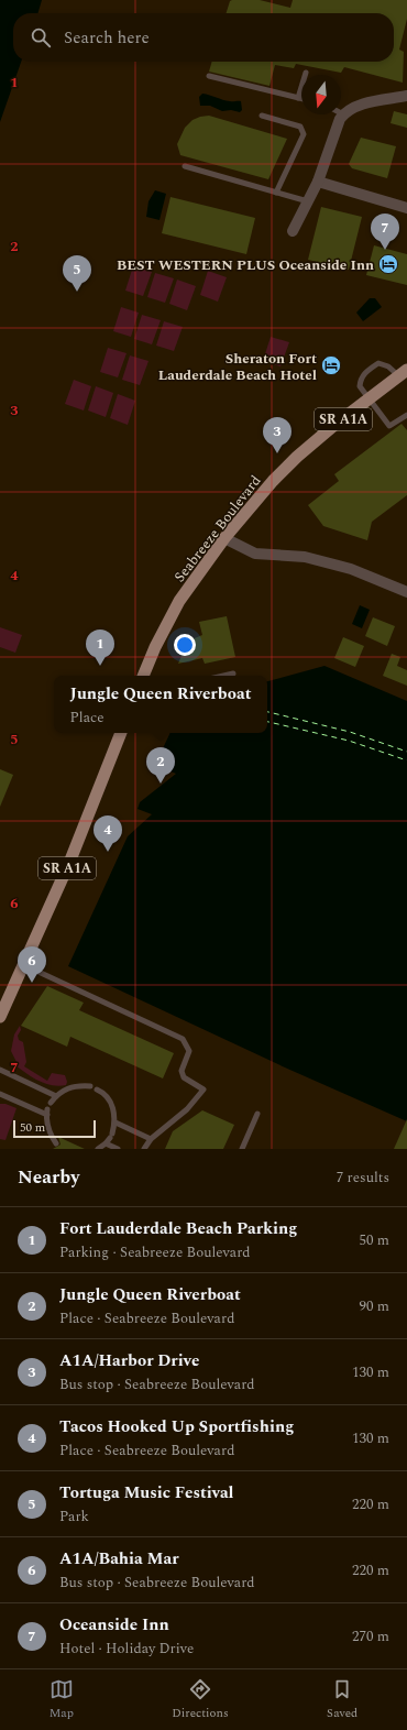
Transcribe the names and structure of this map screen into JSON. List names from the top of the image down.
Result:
{
  "streets": {
    "main road": ["SR A1A", "Seabreeze Boulevard"]
  },
  "places": {
    "hotel": ["BEST WESTERN PLUS Oceanside Inn", "Sheraton Fort Lauderdale Beach Hotel"]
  },
  "scale_bar": "50 m",
  "north": "bottom",
  "page": {
    "search": "Search here",
    "pins": [
      "7",
      "5",
      "3",
      "1",
      "2",
      "4",
      "6"
    ],
    "popup": ["Jungle Queen Riverboat", "Place"],
    "scale": "50 m",
    "heading": ["Nearby", "7 results"],
    "list": [
      {
        "mark": "1",
        "name": "Fort Lauderdale Beach Parking",
        "note": "Parking · Seabreeze Boulevard",
        "value": "50 m"
      },
      {
        "mark": "2",
        "name": "Jungle Queen Riverboat",
        "note": "Place · Seabreeze Boulevard",
        "value": "90 m"
      },
      {
        "mark": "3",
        "name": "A1A/Harbor Drive",
        "note": "Bus stop · Seabreeze Boulevard",
        "value": "130 m"
      },
      {
        "mark": "4",
        "name": "Tacos Hooked Up Sportfishing",
        "note": "Place · Seabreeze Boulevard",
        "value": "130 m"
      },
      {
        "mark": "5",
        "name": "Tortuga Music Festival",
        "note": "Park",
        "value": "220 m"
      },
      {
        "mark": "6",
        "name": "A1A/Bahia Mar",
        "note": "Bus stop · Seabreeze Boulevard",
        "value": "220 m"
      },
      {
        "mark": "7",
        "name": "Oceanside Inn",
        "note": "Hotel · Holiday Drive",
        "value": "270 m"
      }
    ],
    "nav": ["Map", "Directions", "Saved"]
  },
  "grid": {
    "rows": [
      "1",
      "2",
      "3",
      "4",
      "5",
      "6",
      "7"
    ]
  }
}
